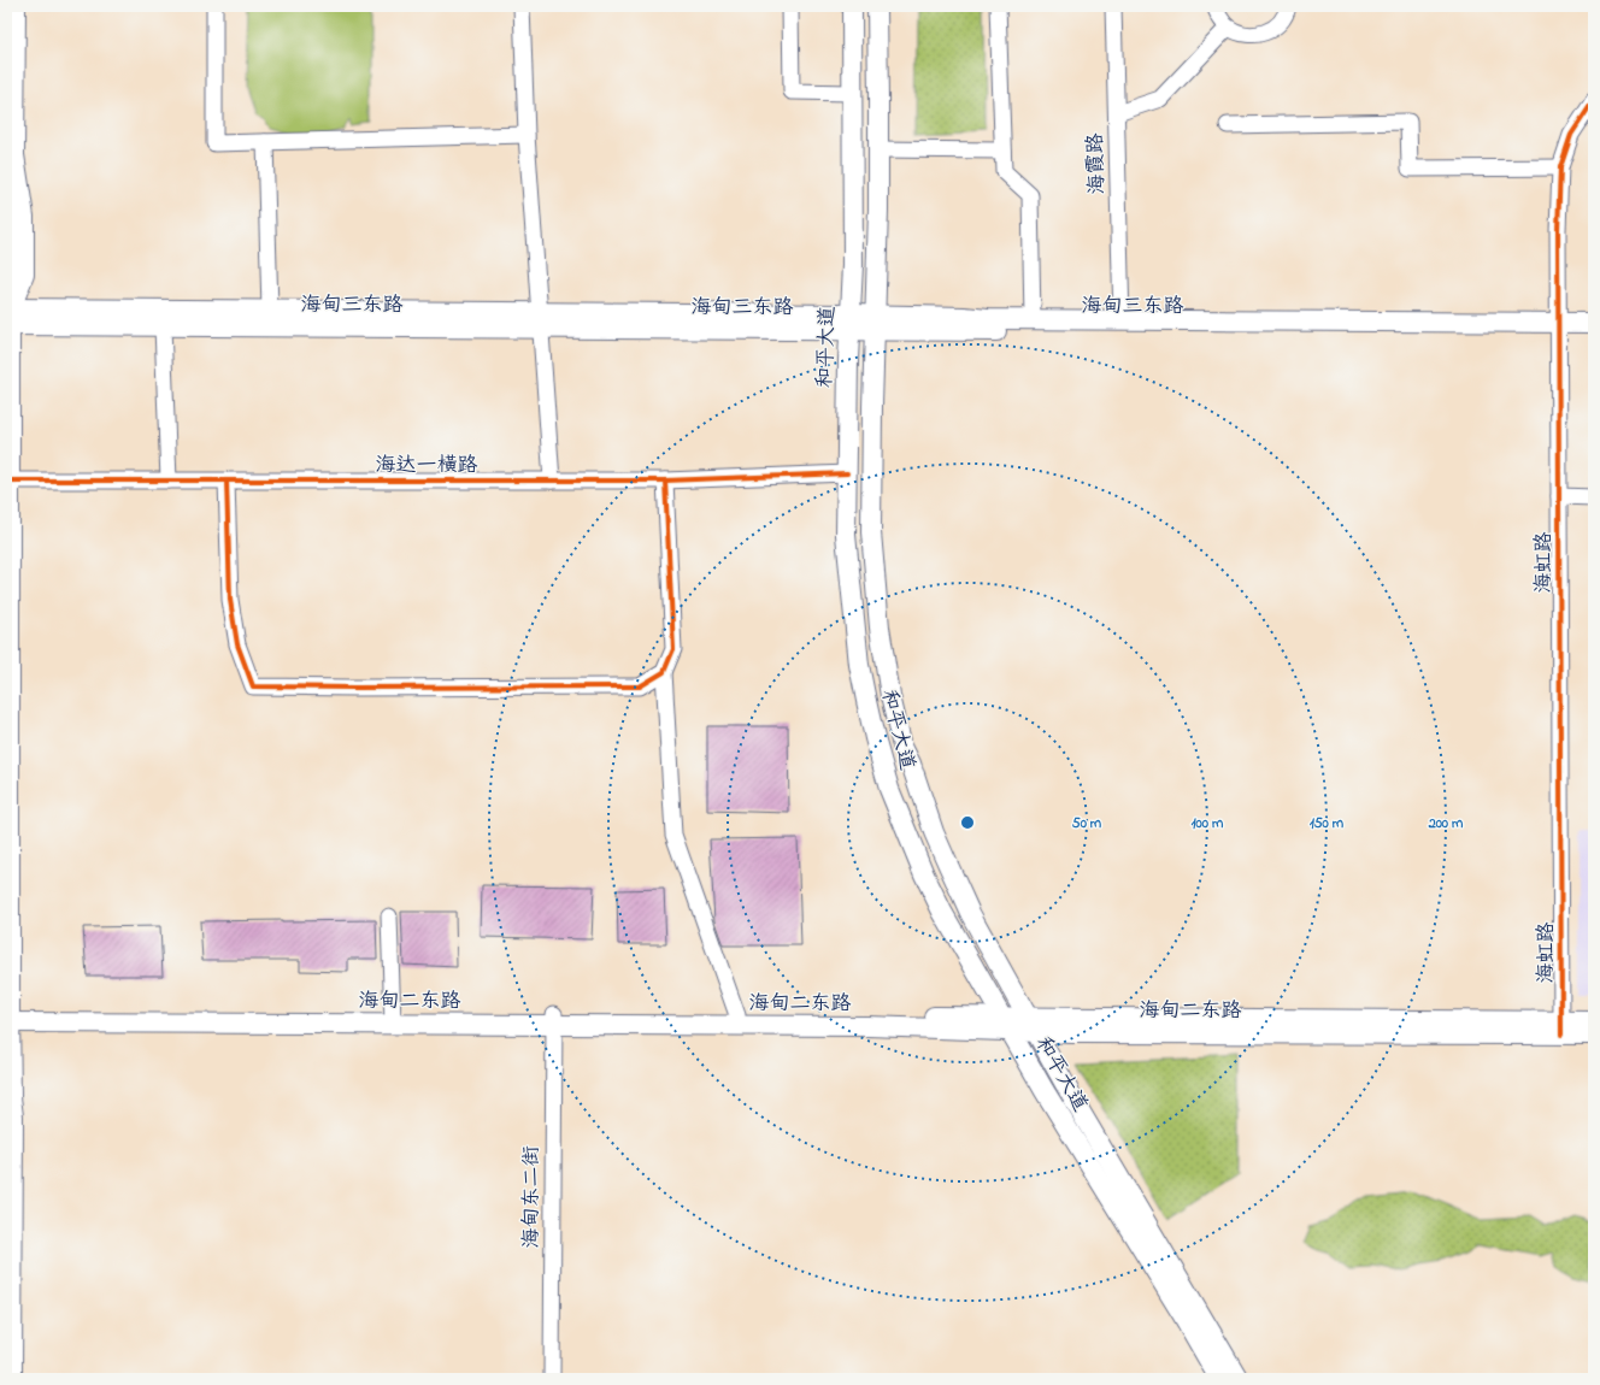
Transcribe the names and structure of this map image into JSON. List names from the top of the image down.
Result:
{
  "streets": {
    "main road": ["海甸三东路", "和平大道", "海甸二东路"],
    "street": [
      "海霞路",
      "海达一横路",
      "海虹路",
      "海甸东二街"
    ]
  },
  "crossings": [
    ["海甸三东路", "和平大道"],
    ["海甸三东路", "海虹路"],
    ["和平大道", "海达一横路"],
    ["和平大道", "海甸二东路"],
    ["海虹路", "海甸二东路"],
    ["海甸二东路", "海甸东二街"]
  ],
  "rings": [
    "50 m",
    "100 m",
    "150 m",
    "200 m"
  ]
}
